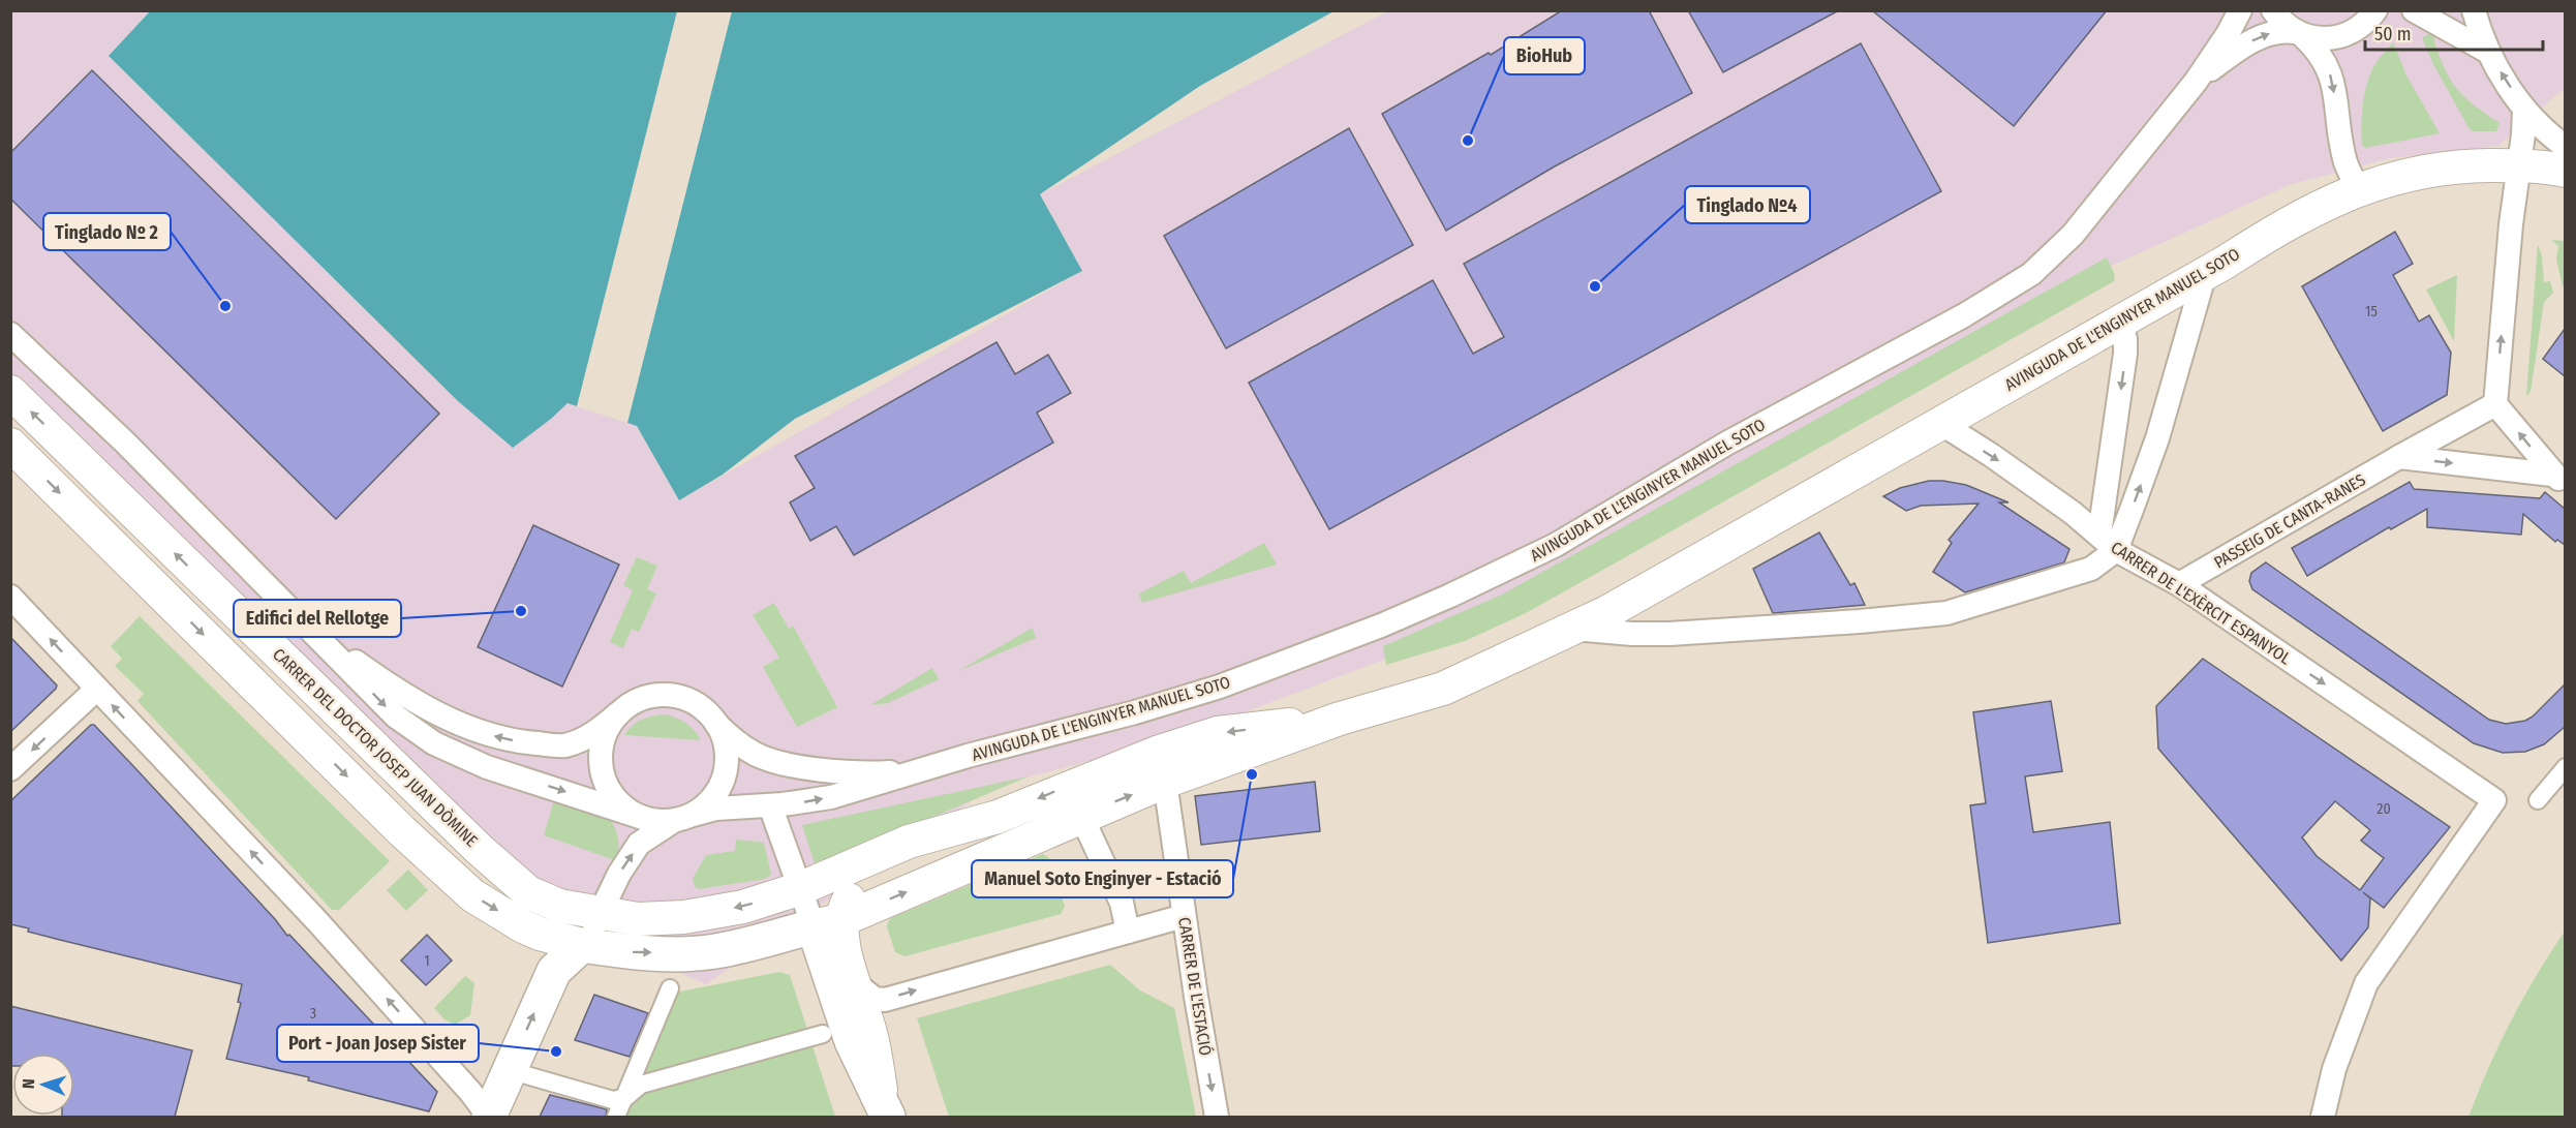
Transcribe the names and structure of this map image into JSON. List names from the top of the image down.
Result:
{
  "streets": {
    "main road": ["AVINGUDA DE L'ENGINYER MANUEL SOTO", "CARRER DEL DOCTOR JOSEP JUAN DÒMINE"],
    "street": ["PASSEIG DE CANTA-RANES", "CARRER DE L'EXÈRCIT ESPANYOL", "CARRER DE L'ESTACIÓ"]
  },
  "crossings": [
    ["AVINGUDA DE L'ENGINYER MANUEL SOTO", "CARRER DE L'EXÈRCIT ESPANYOL"],
    ["AVINGUDA DE L'ENGINYER MANUEL SOTO", "CARRER DEL DOCTOR JOSEP JUAN DÒMINE"],
    ["AVINGUDA DE L'ENGINYER MANUEL SOTO", "CARRER DE L'ESTACIÓ"],
    ["PASSEIG DE CANTA-RANES", "CARRER DE L'EXÈRCIT ESPANYOL"]
  ],
  "one_way": ["CARRER DE L'ESTACIÓ"],
  "places": [
    "BioHub",
    "Tinglado Nº4",
    "Tinglado Nº 2",
    "Edifici del Rellotge",
    "Manuel Soto Enginyer - Estació",
    "Port - Joan Josep Sister"
  ],
  "house_numbers": [
    "15",
    "20",
    "1",
    "3"
  ],
  "scale_bar": "50 m",
  "north": "left"
}
